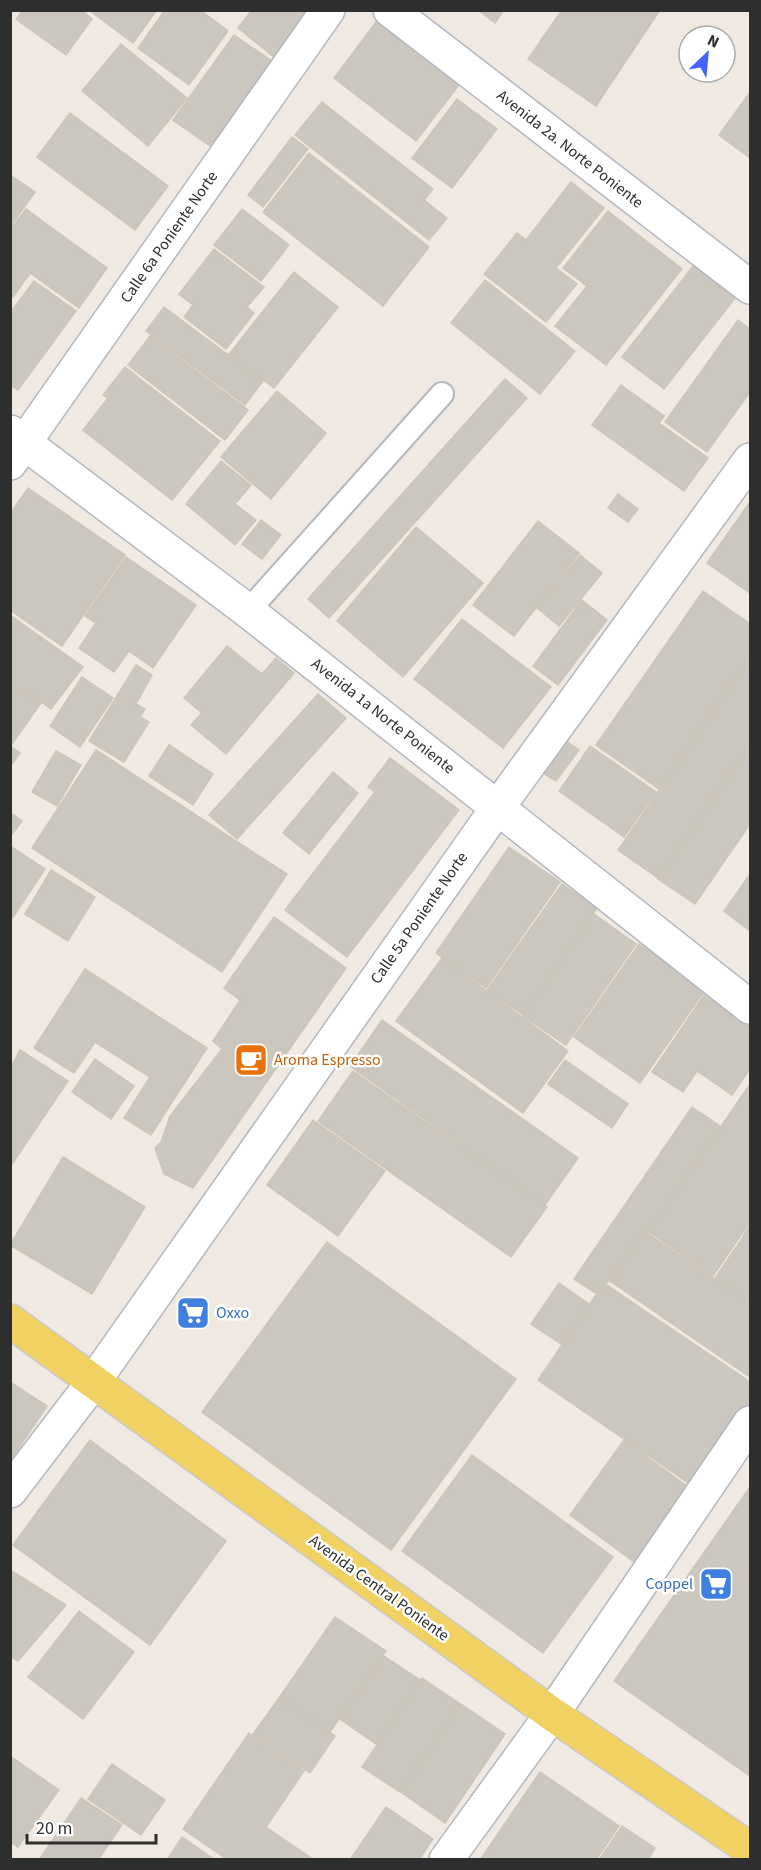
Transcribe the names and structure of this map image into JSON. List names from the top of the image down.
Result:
{
  "streets": {
    "main road": ["Avenida Central Poniente"],
    "street": [
      "Avenida 2a. Norte Poniente",
      "Calle 6a Poniente Norte",
      "Avenida 1a Norte Poniente",
      "Calle 5a Poniente Norte"
    ]
  },
  "crossings": [
    ["Calle 6a Poniente Norte", "Avenida 1a Norte Poniente"],
    ["Avenida 1a Norte Poniente", "Calle 5a Poniente Norte"],
    ["Calle 5a Poniente Norte", "Avenida Central Poniente"]
  ],
  "places": {
    "cafe": ["Aroma Espresso"],
    "supermarket": ["Oxxo", "Coppel"]
  },
  "scale_bar": "20 m",
  "north": "top right"
}
